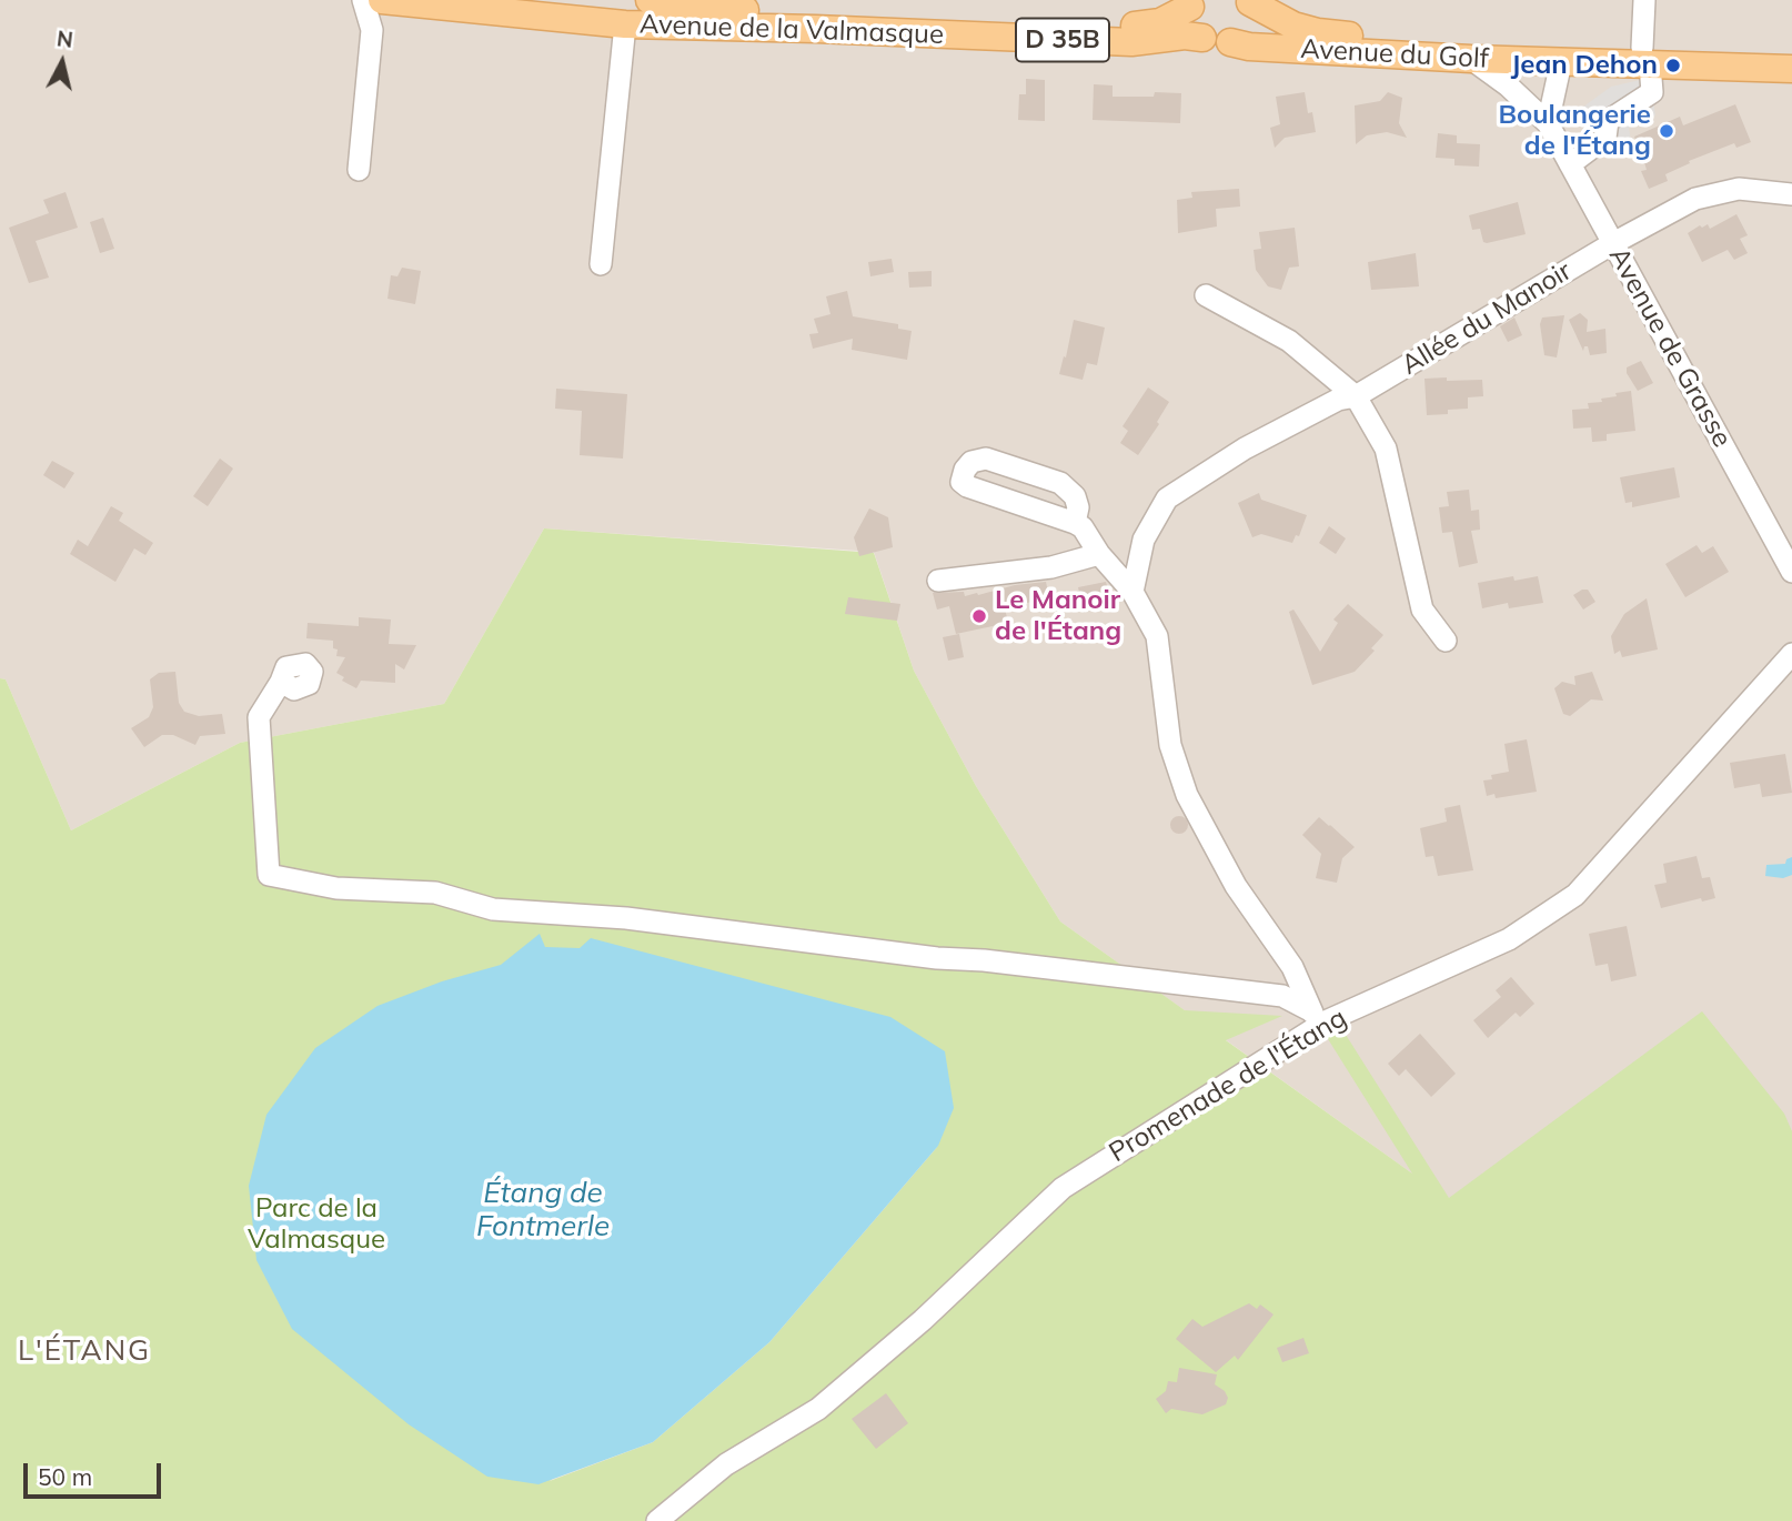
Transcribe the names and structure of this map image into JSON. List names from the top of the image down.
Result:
{
  "streets": {
    "main road": ["Avenue de la Valmasque", "D 35B", "Avenue du Golf"],
    "street": ["Allée du Manoir", "Avenue de Grasse", "Promenade de l'Étang"]
  },
  "crossings": [
    ["Avenue de la Valmasque", "Avenue du Golf"],
    ["Avenue du Golf", "Avenue de Grasse"],
    ["Allée du Manoir", "Avenue de Grasse"]
  ],
  "districts": ["L'ÉTANG"],
  "water": ["Étang de Fontmerle"],
  "parks": ["Parc de la Valmasque"],
  "places": ["Jean Dehon", "Boulangerie de l'Étang", "Le Manoir de l'Étang"],
  "scale_bar": "50 m",
  "north": "top"
}
